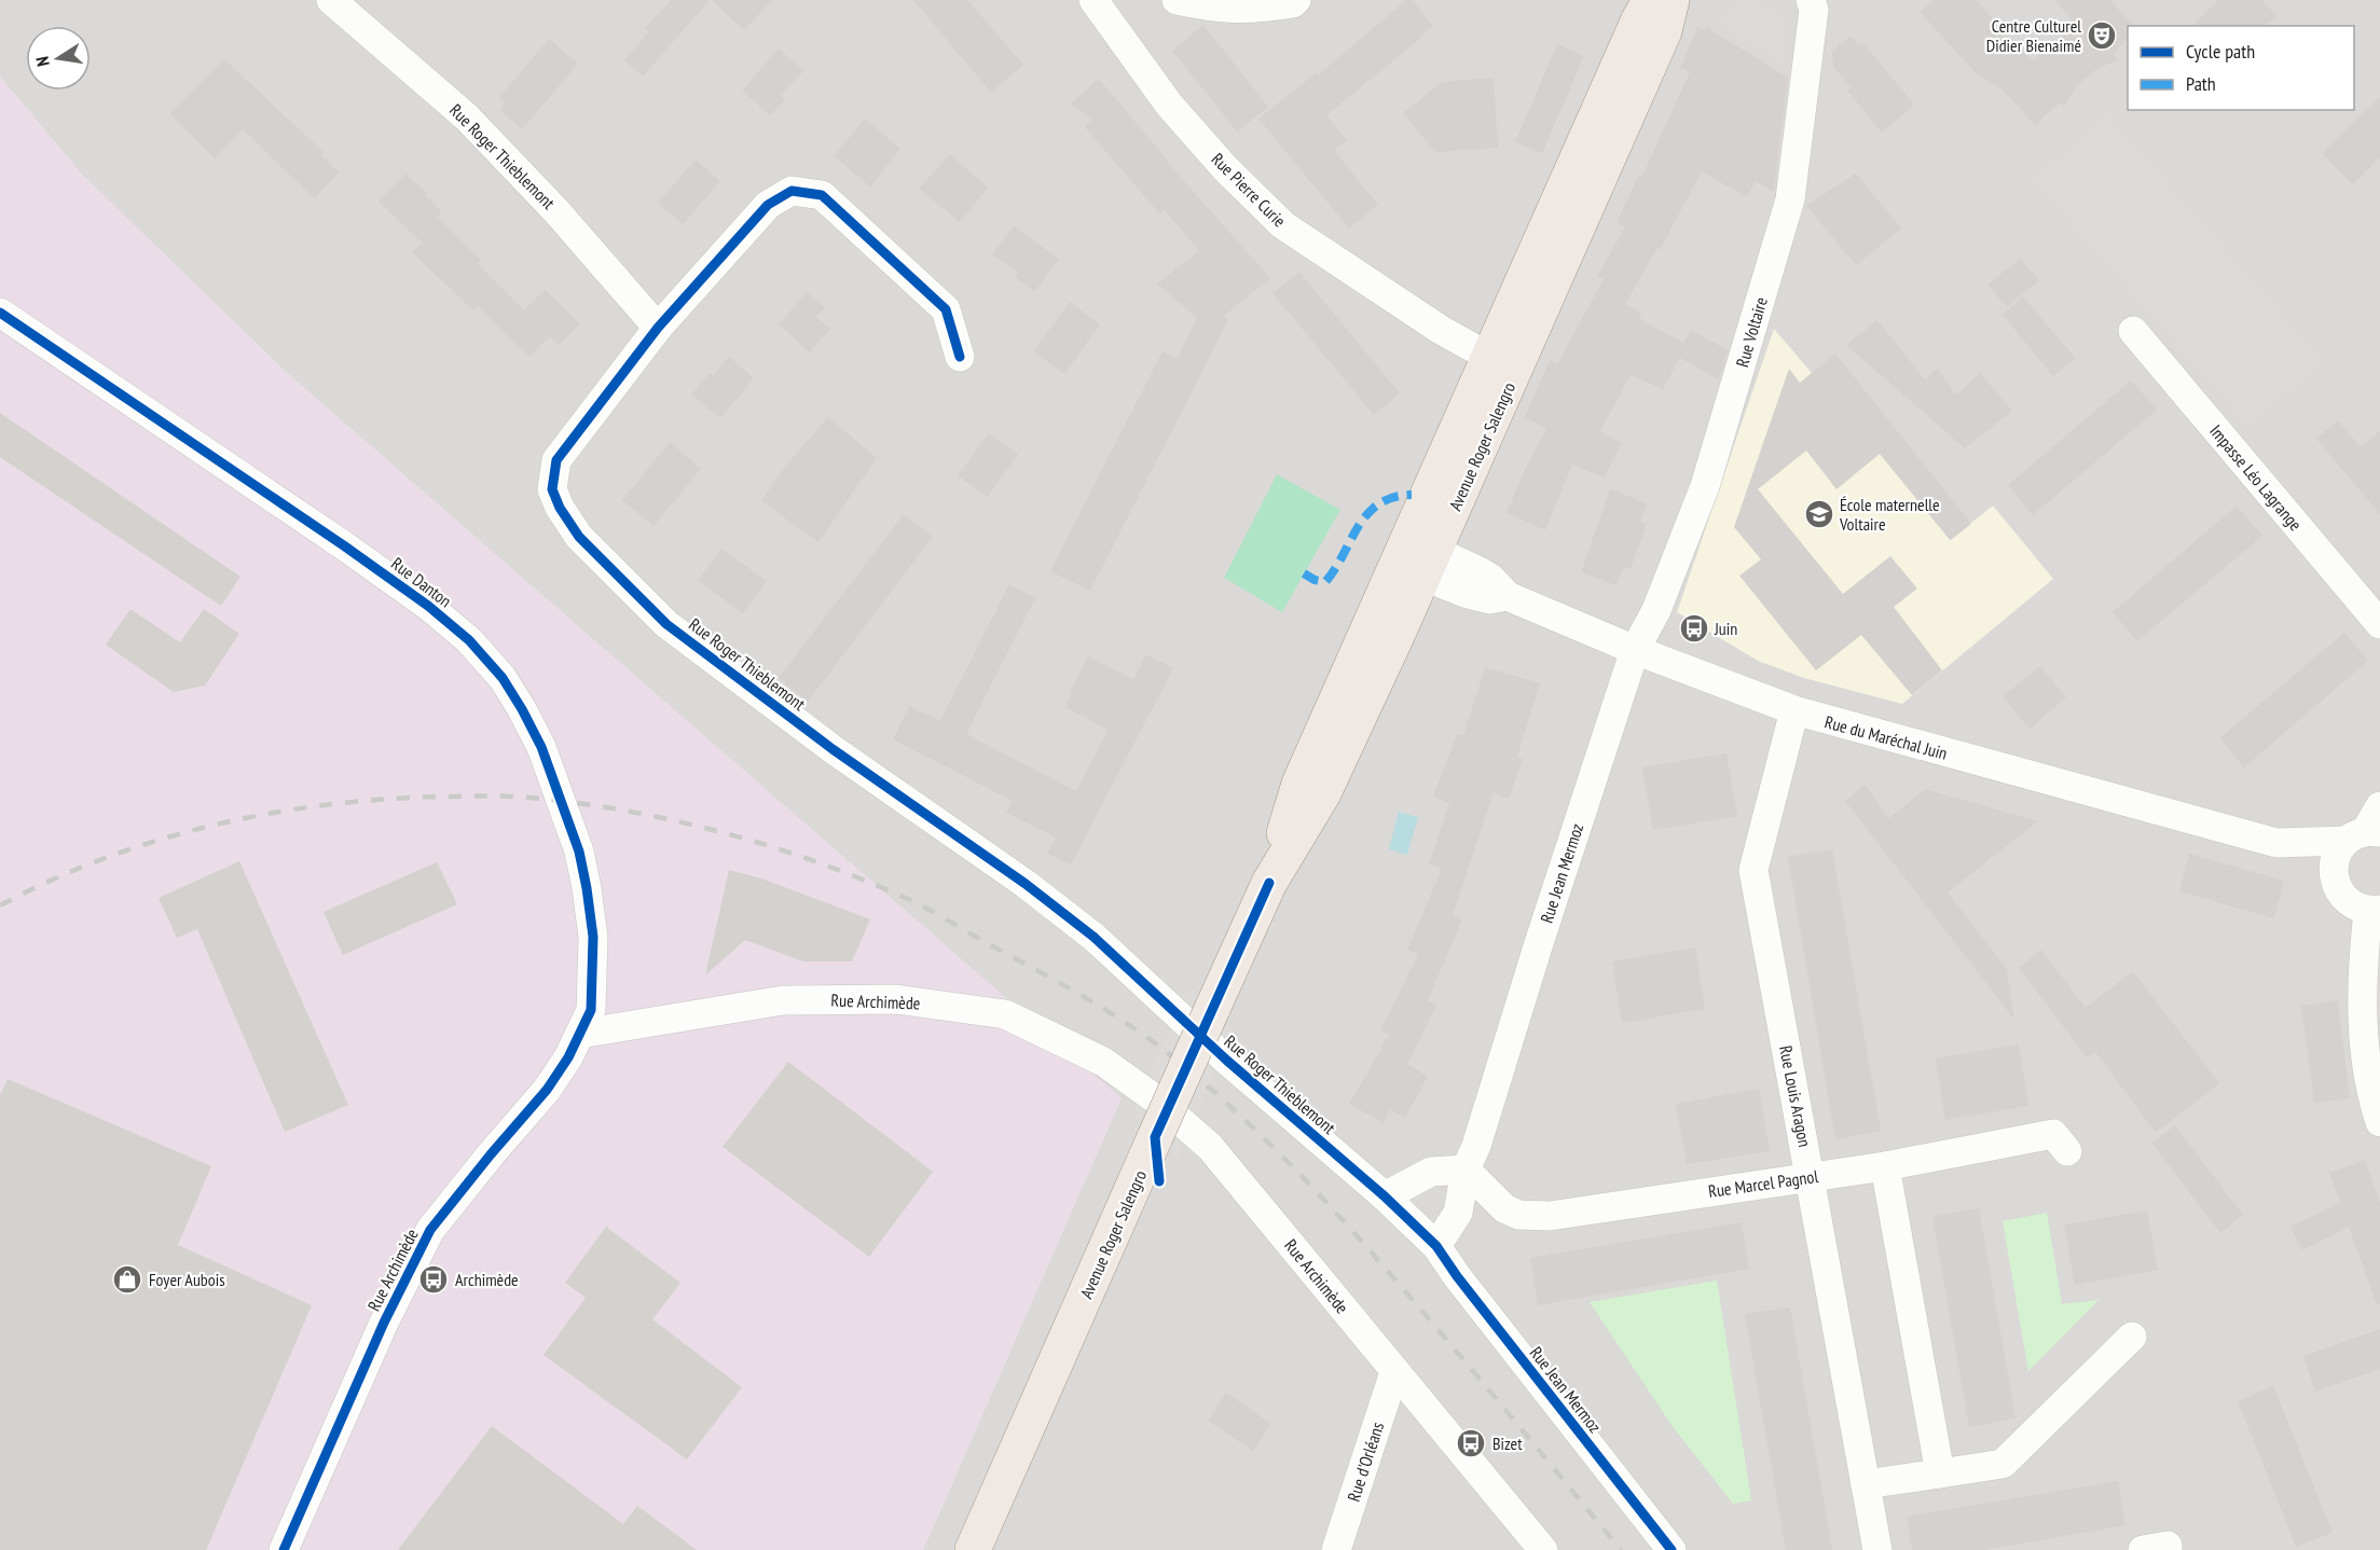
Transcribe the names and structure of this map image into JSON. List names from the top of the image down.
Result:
{
  "streets": {
    "main road": ["Avenue Roger Salengro"],
    "street": [
      "Rue Roger Thieblemont",
      "Rue Pierre Curie",
      "Rue Voltaire",
      "Impasse Léo Lagrange",
      "Rue Danton",
      "Rue du Maréchal Juin",
      "Rue Jean Mermoz",
      "Rue Archimède",
      "Rue Louis Aragon",
      "Rue Marcel Pagnol",
      "Rue d'Orléans"
    ]
  },
  "crossings": [
    ["Rue Roger Thieblemont", "Rue Jean Mermoz"],
    ["Rue Pierre Curie", "Avenue Roger Salengro"],
    ["Rue Voltaire", "Rue du Maréchal Juin"],
    ["Rue Voltaire", "Rue Jean Mermoz"],
    ["Avenue Roger Salengro", "Rue du Maréchal Juin"],
    ["Rue Danton", "Rue Archimède"],
    ["Rue du Maréchal Juin", "Rue Jean Mermoz"],
    ["Rue du Maréchal Juin", "Rue Louis Aragon"],
    ["Rue Jean Mermoz", "Rue Marcel Pagnol"],
    ["Rue Archimède", "Rue d'Orléans"],
    ["Rue Louis Aragon", "Rue Marcel Pagnol"]
  ],
  "places": {
    "theatre": ["Centre Culturel Didier Bienaimé"],
    "school or university": ["École maternelle Voltaire"],
    "bus stop": ["Juin", "Archimède", "Bizet"],
    "shop": ["Foyer Aubois"]
  },
  "legend": ["Cycle path", "Path"],
  "north": "left"
}
